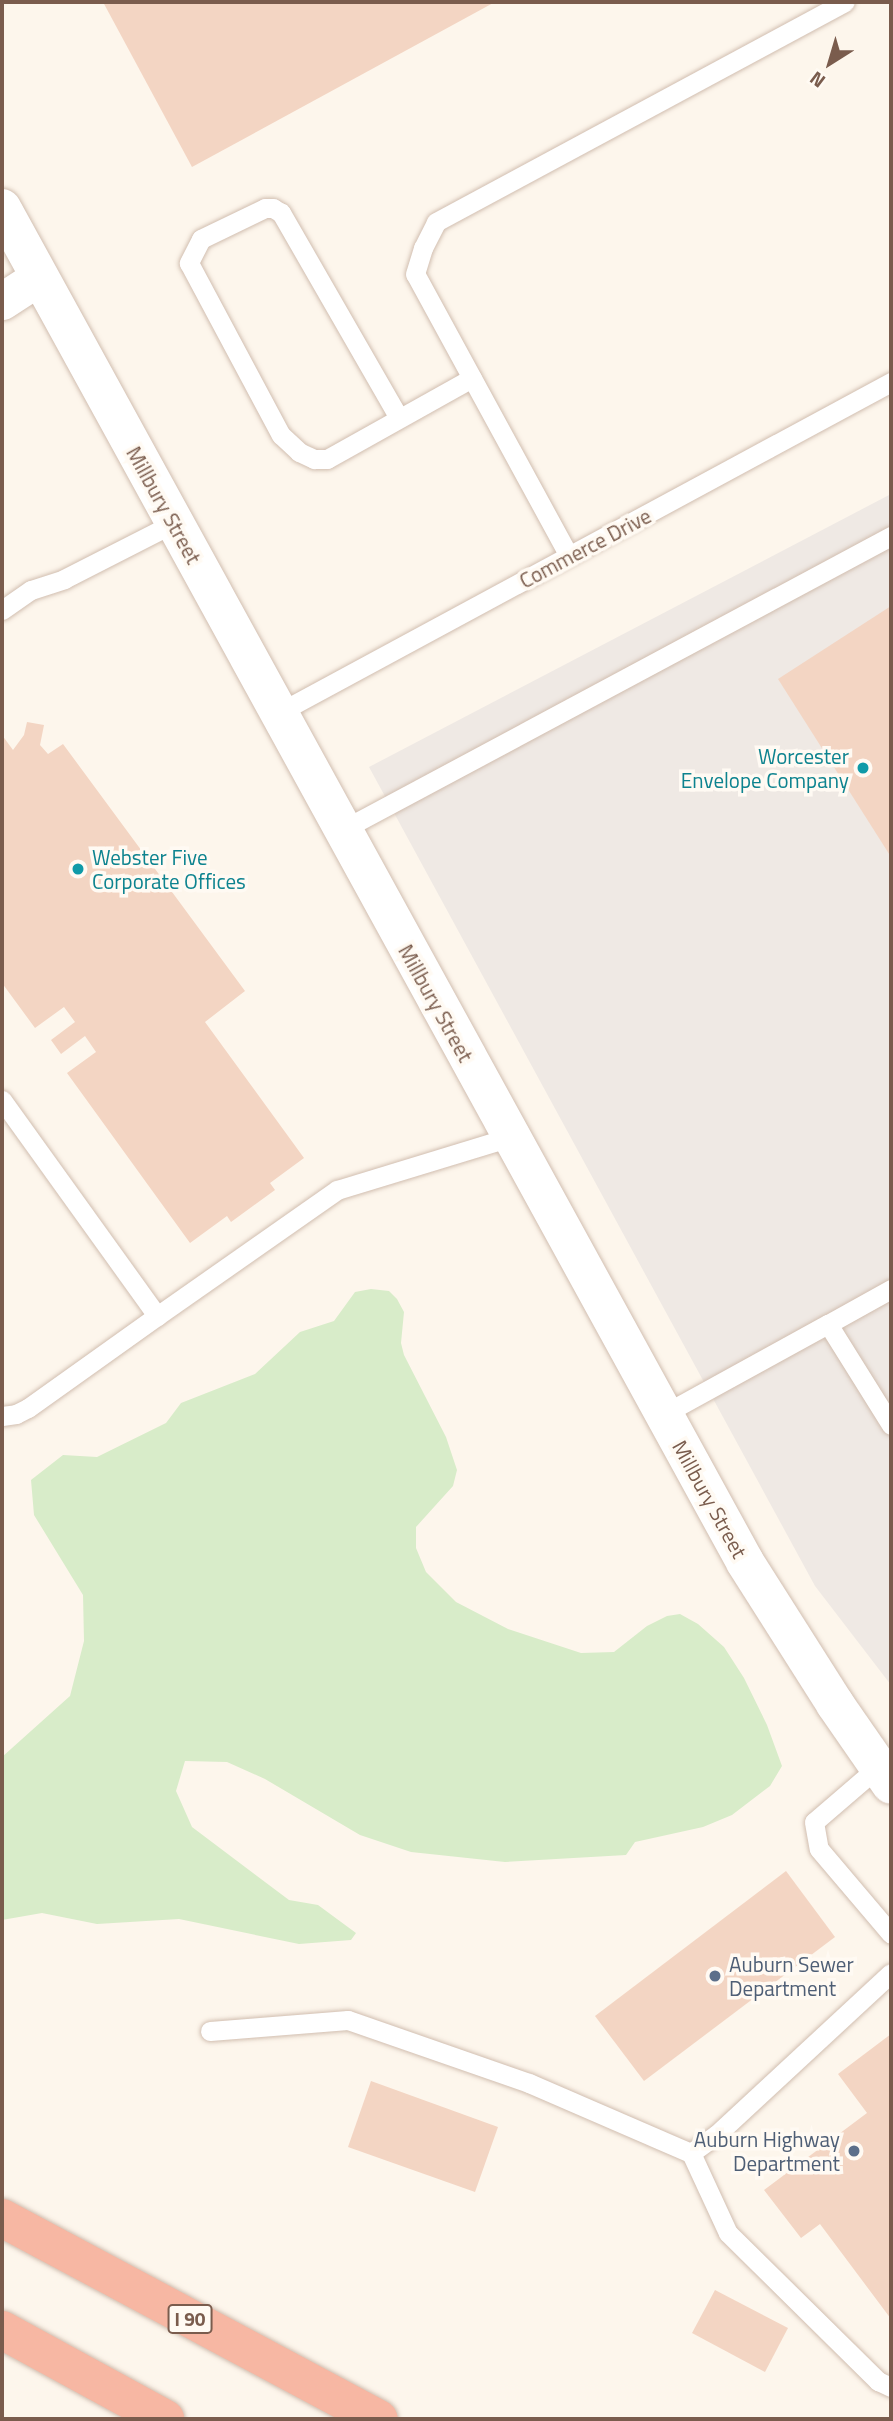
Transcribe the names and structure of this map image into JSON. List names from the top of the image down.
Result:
{
  "streets": {
    "highway": ["I 90"],
    "street": ["Millbury Street"],
    "lane": ["Commerce Drive"]
  },
  "crossings": [
    ["Millbury Street", "Commerce Drive"]
  ],
  "places": [
    "Worcester Envelope Company",
    "Webster Five Corporate Offices",
    "Auburn Sewer Department",
    "Auburn Highway Department"
  ],
  "north": "bottom left"
}
